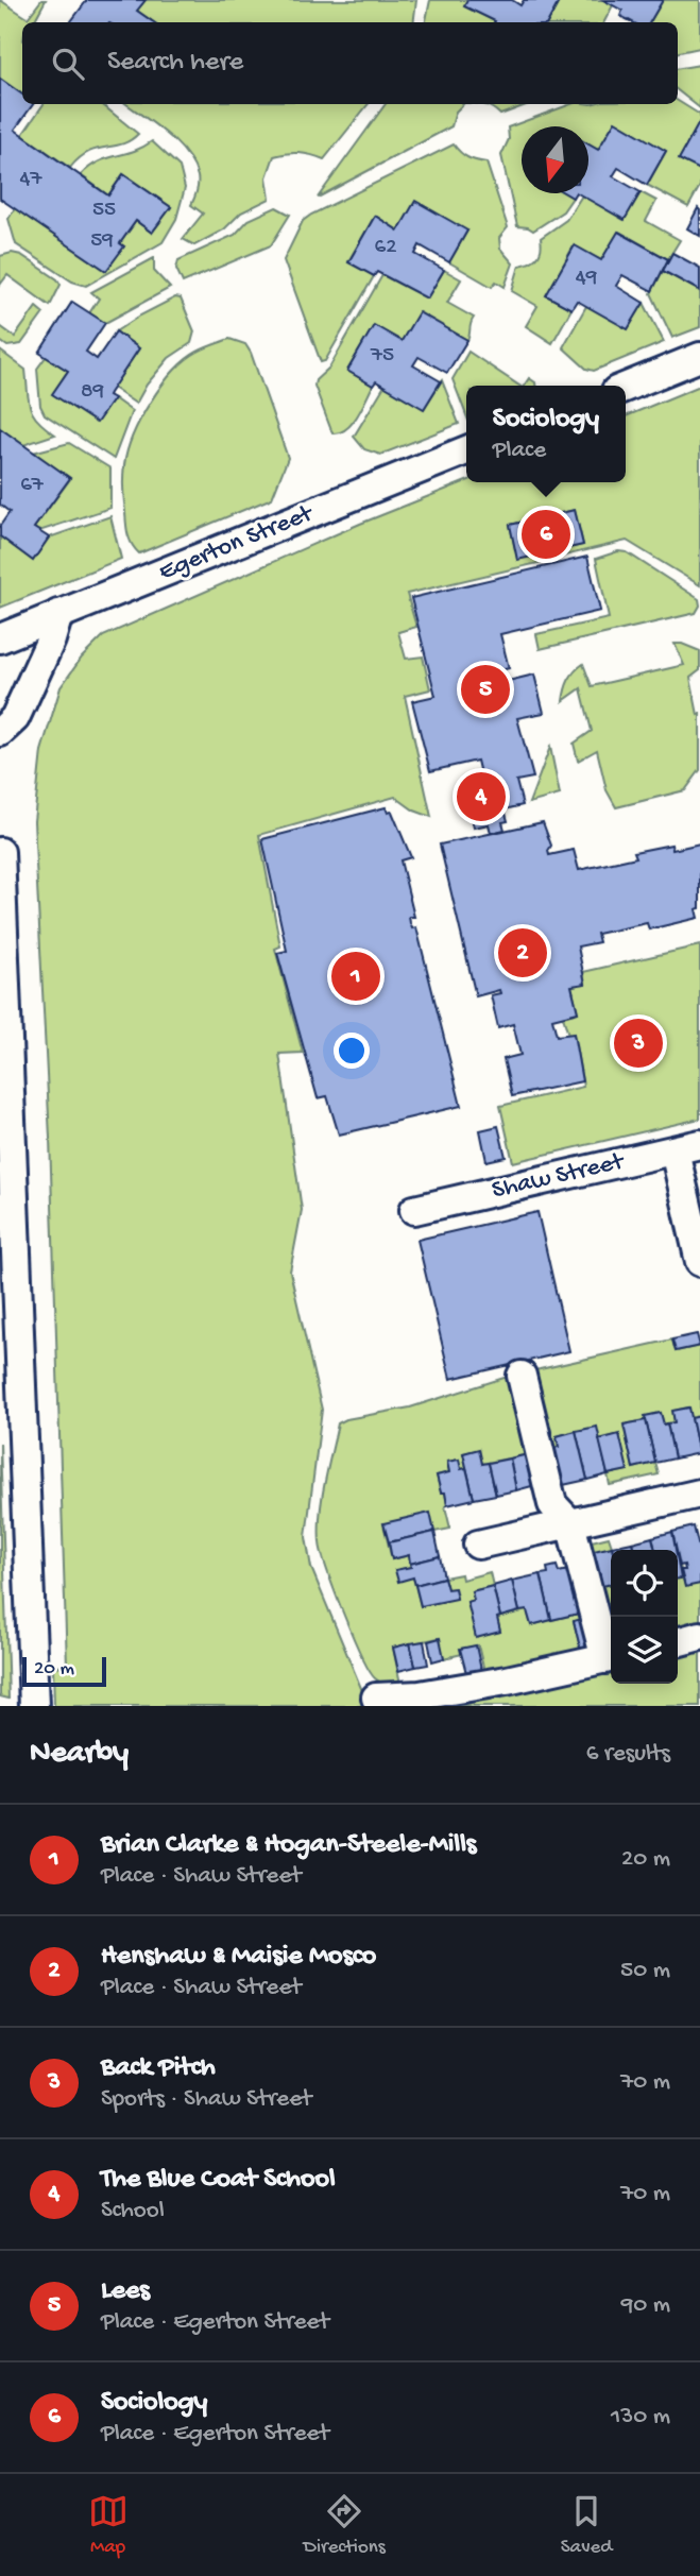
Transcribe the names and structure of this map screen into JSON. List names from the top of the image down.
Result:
{
  "streets": {
    "street": ["Egerton Street", "Shaw Street"]
  },
  "house_numbers": [
    "47",
    "55",
    "59",
    "62",
    "49",
    "75",
    "89",
    "67"
  ],
  "scale_bar": "20 m",
  "north": "bottom",
  "page": {
    "search": "Search here",
    "popup": ["Sociology", "Place"],
    "pins": [
      "6",
      "5",
      "4",
      "2",
      "1",
      "3"
    ],
    "scale": "20 m",
    "heading": ["Nearby", "6 results"],
    "list": [
      {
        "mark": "1",
        "name": "Brian Clarke & Hogan-Steele-Mills",
        "note": "Place · Shaw Street",
        "value": "20 m"
      },
      {
        "mark": "2",
        "name": "Henshaw & Maisie Mosco",
        "note": "Place · Shaw Street",
        "value": "50 m"
      },
      {
        "mark": "3",
        "name": "Back Pitch",
        "note": "Sports · Shaw Street",
        "value": "70 m"
      },
      {
        "mark": "4",
        "name": "The Blue Coat School",
        "note": "School",
        "value": "70 m"
      },
      {
        "mark": "5",
        "name": "Lees",
        "note": "Place · Egerton Street",
        "value": "90 m"
      },
      {
        "mark": "6",
        "name": "Sociology",
        "note": "Place · Egerton Street",
        "value": "130 m"
      }
    ],
    "nav": ["Map", "Directions", "Saved"]
  }
}
